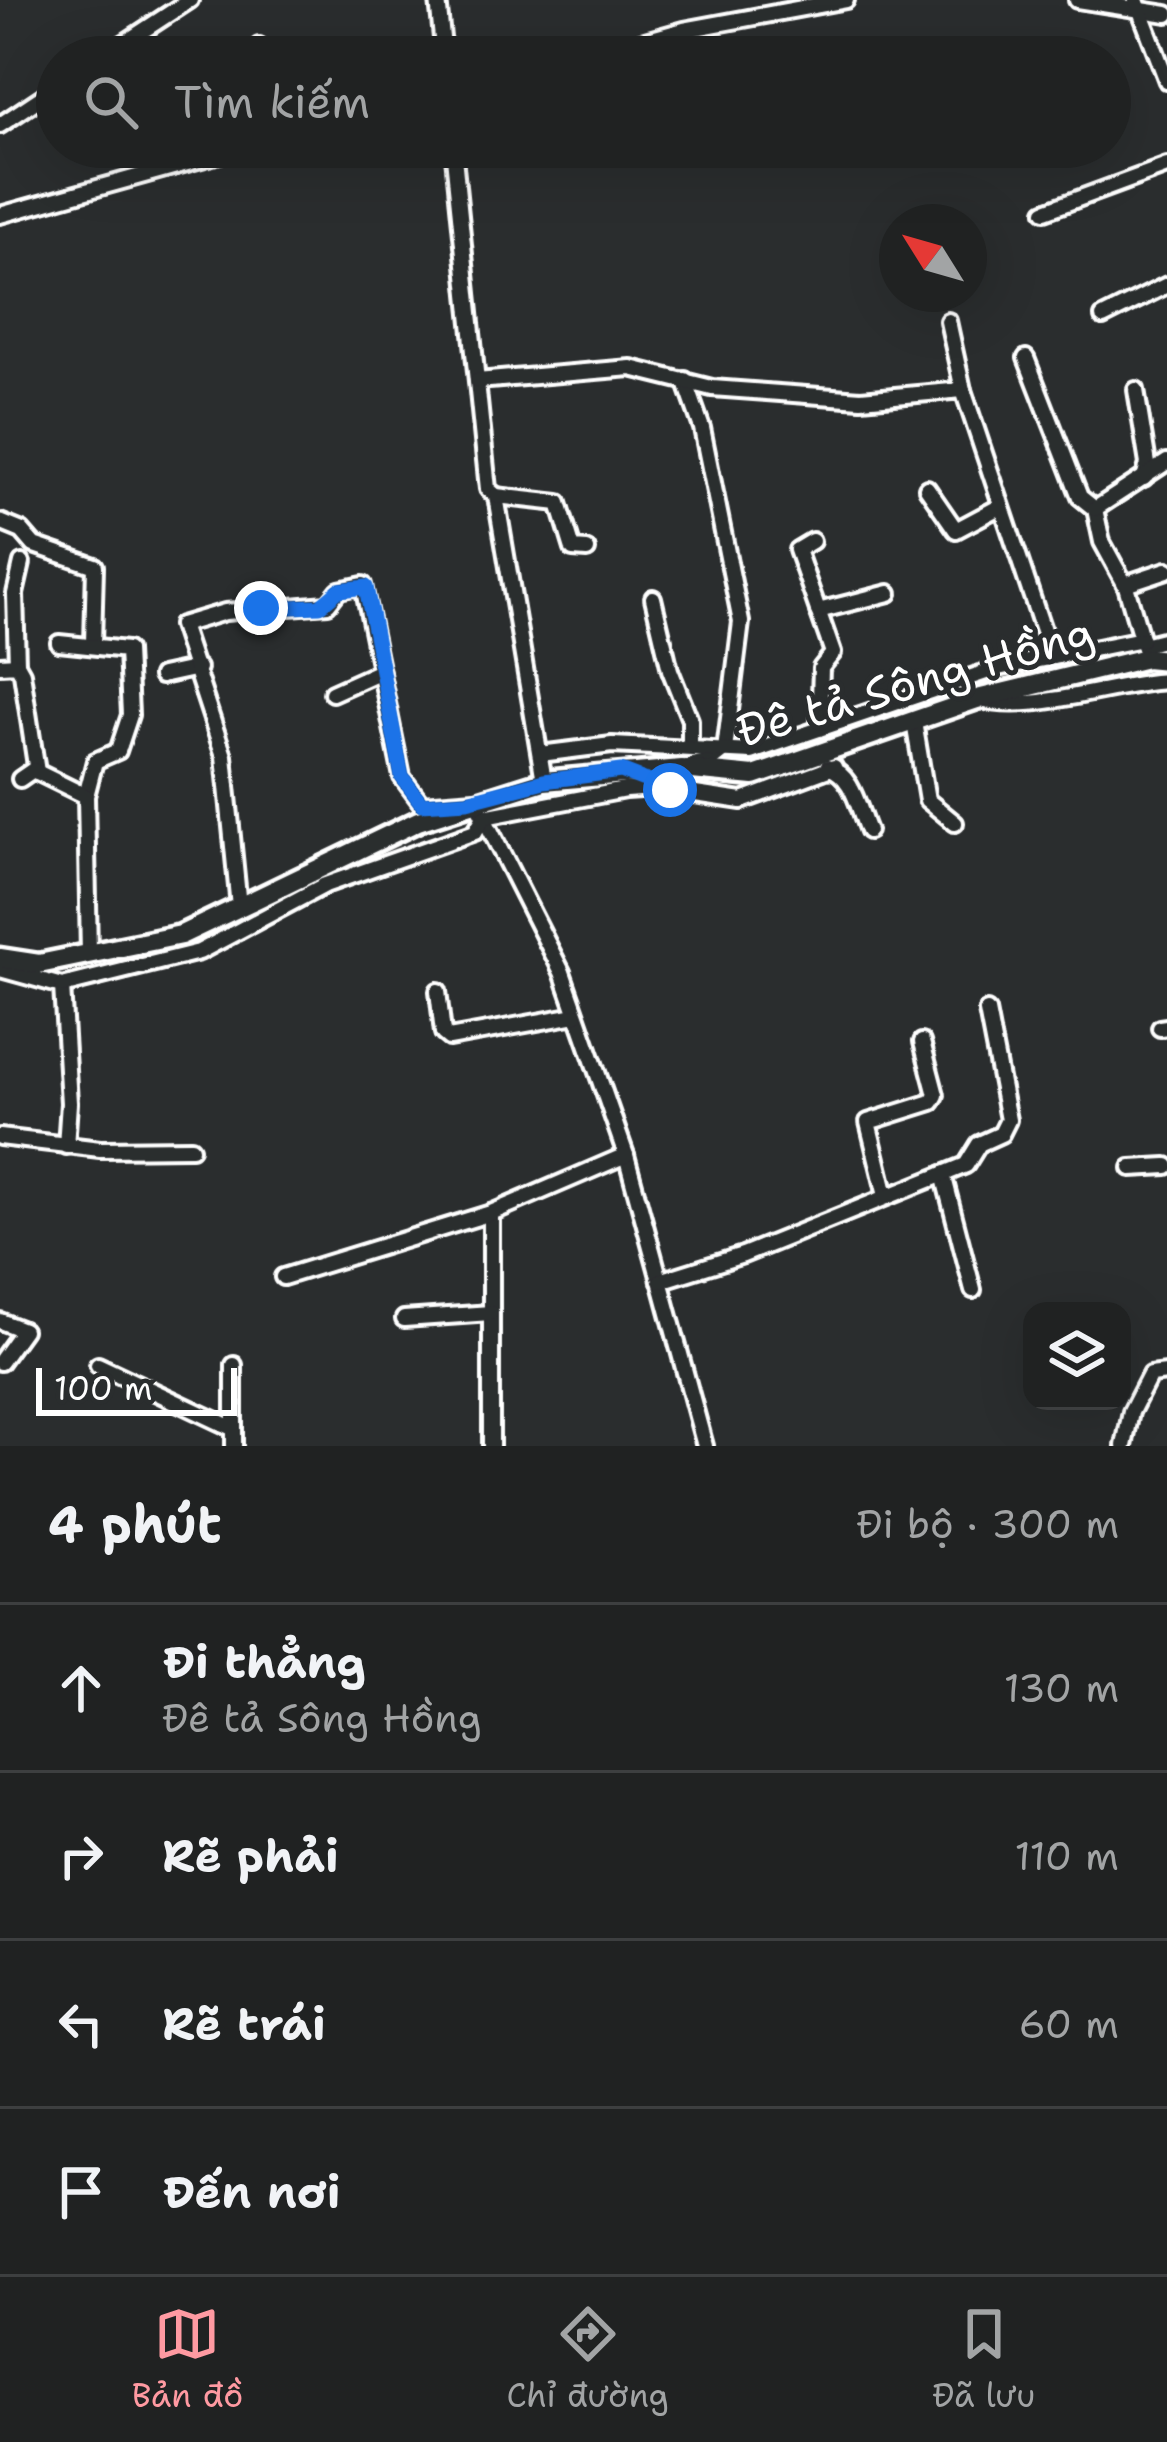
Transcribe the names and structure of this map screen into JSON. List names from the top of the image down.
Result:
{
  "streets": {
    "main road": ["Đê tả Sông Hồng"]
  },
  "scale_bar": "100 m",
  "north": "top left",
  "page": {
    "search": "Tìm kiếm",
    "scale": "100 m",
    "heading": ["4 phút", "Đi bộ · 300 m"],
    "list": [
      ["Đi thẳng", "Đê tả Sông Hồng", "130 m"],
      ["Rẽ phải", "110 m"],
      ["Rẽ trái", "60 m"],
      "Đến nơi"
    ],
    "nav": ["Bản đồ", "Chỉ đường", "Đã lưu"]
  }
}
